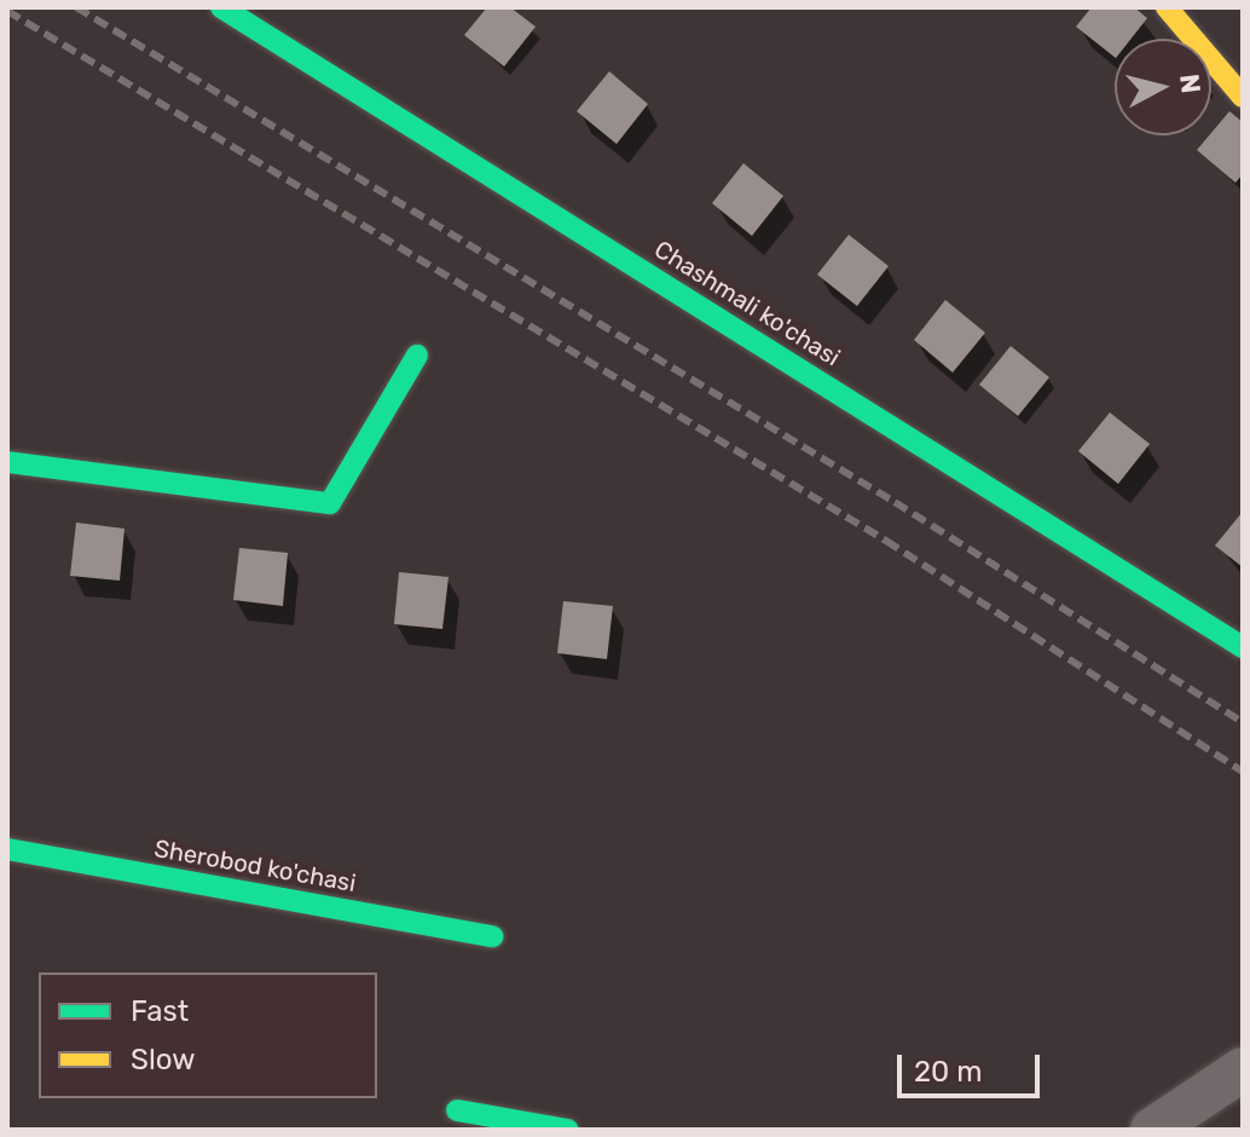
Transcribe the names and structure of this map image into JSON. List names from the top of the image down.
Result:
{
  "streets": {
    "street": ["Chashmali ko'chasi", "Sherobod ko'chasi"]
  },
  "legend": ["Fast", "Slow"],
  "scale_bar": "20 m",
  "north": "right"
}
